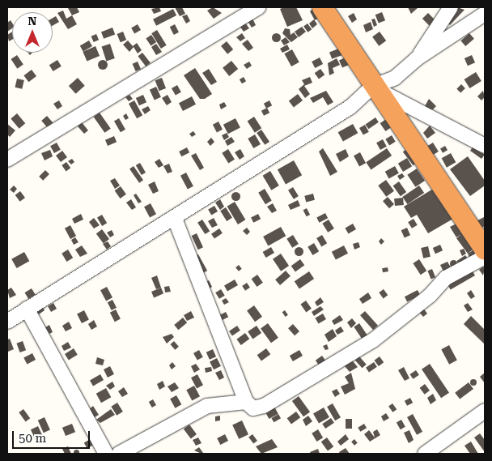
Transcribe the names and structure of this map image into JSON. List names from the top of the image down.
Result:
{
  "scale_bar": "50 m",
  "north": "top"
}
